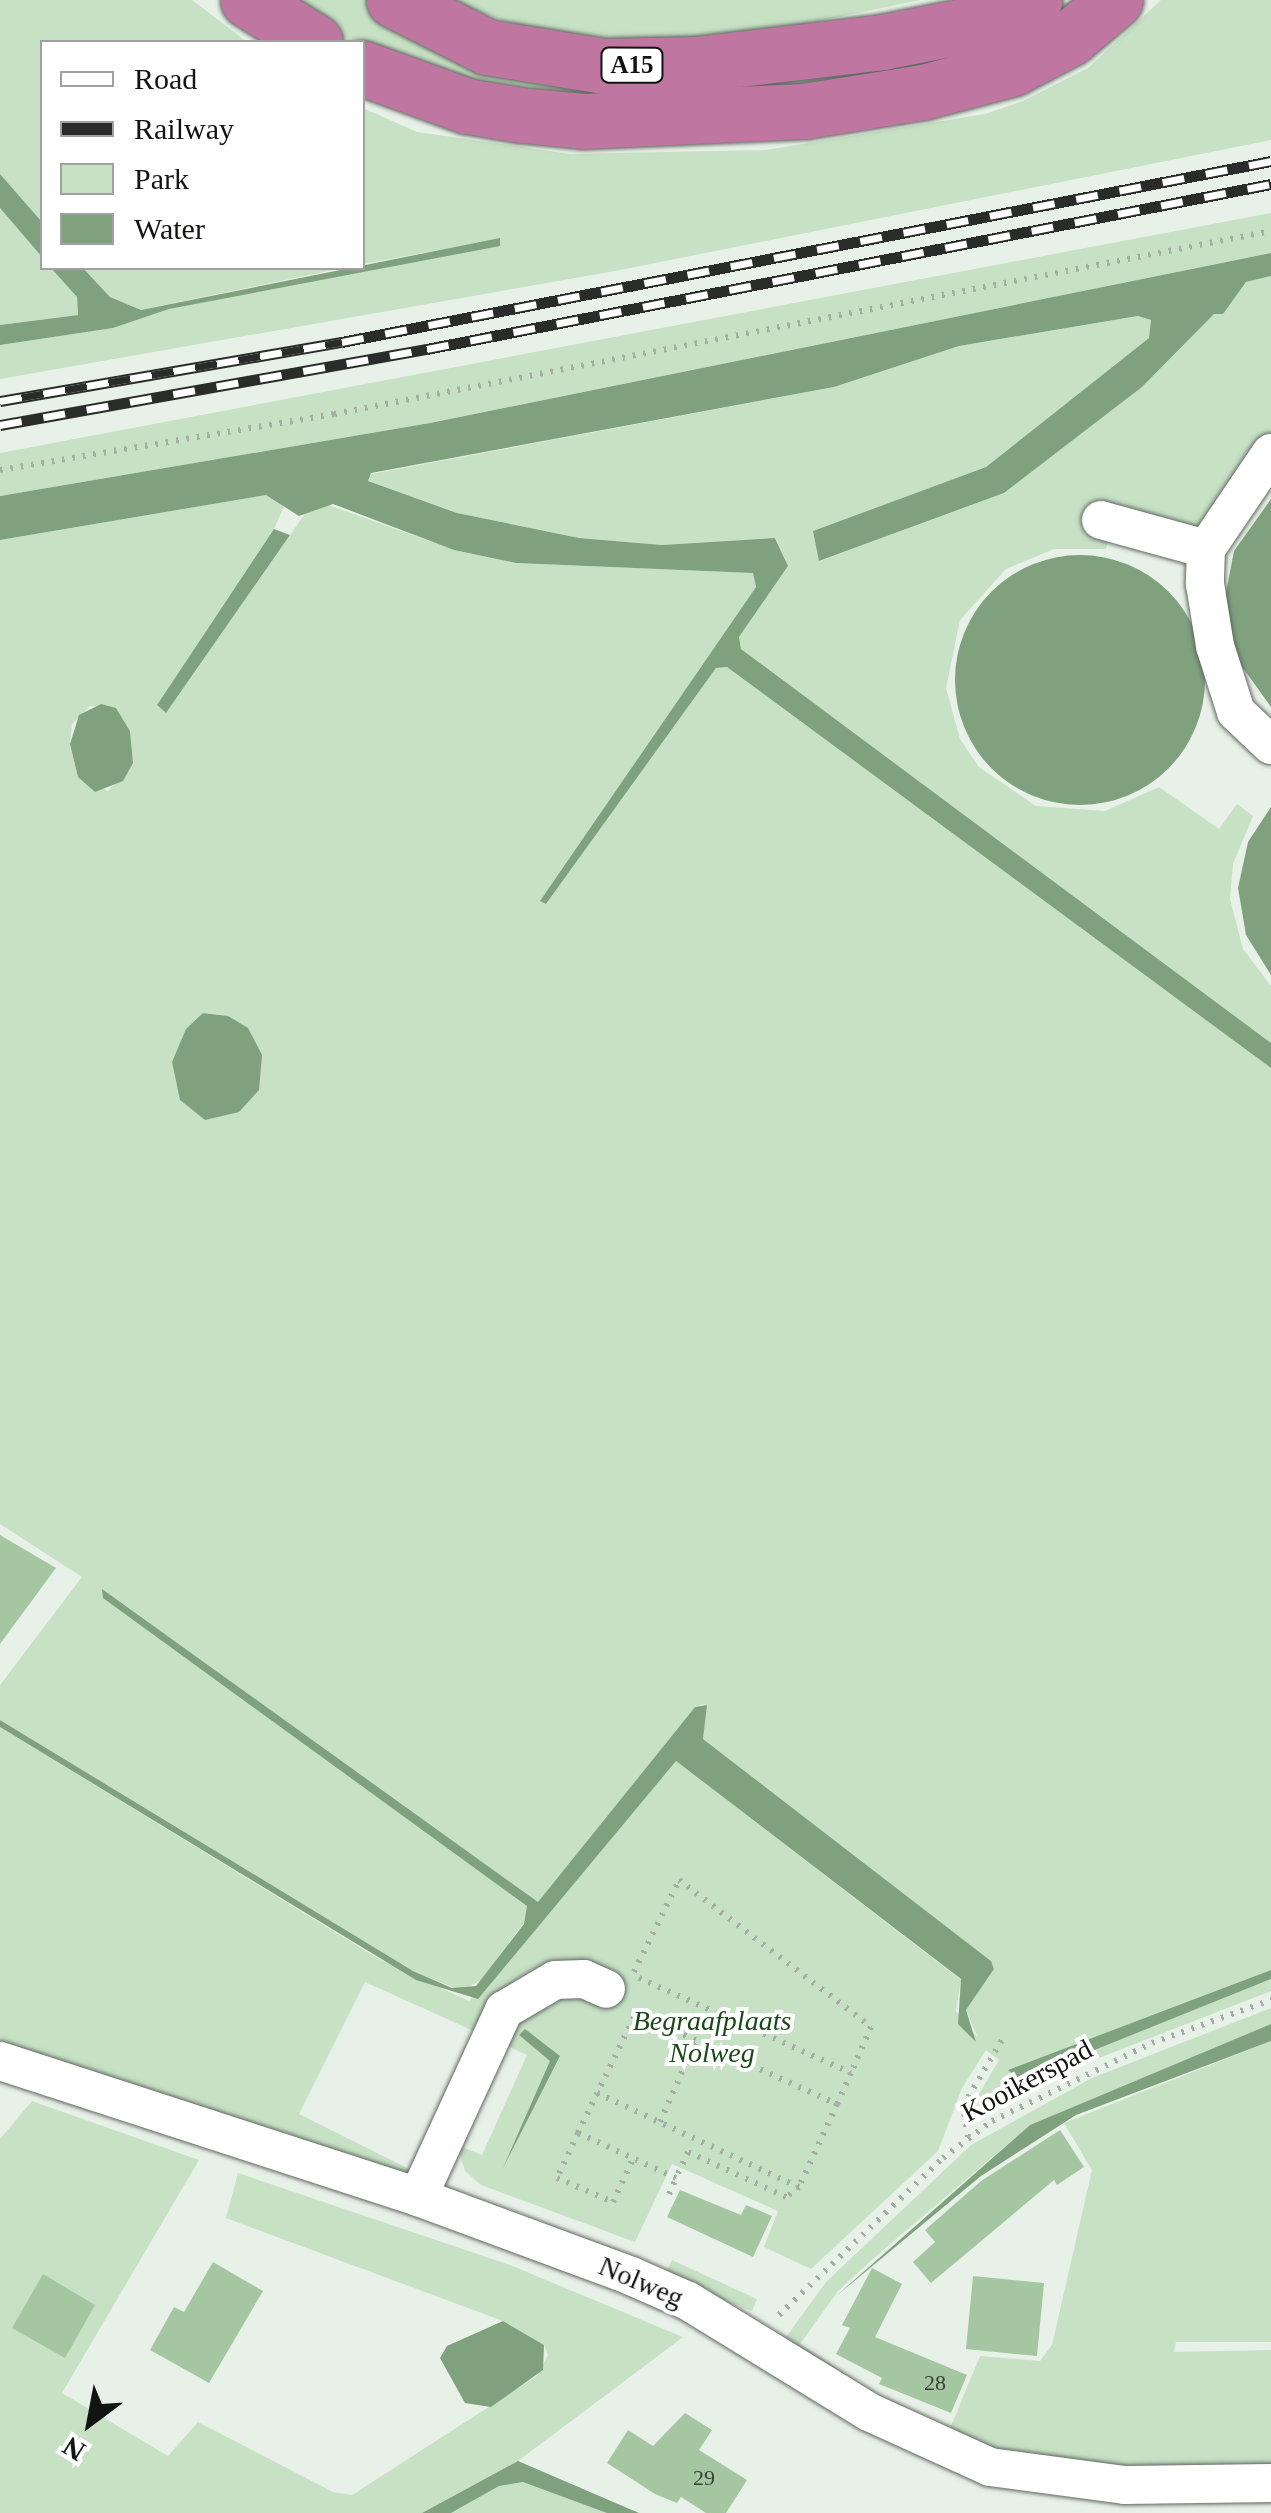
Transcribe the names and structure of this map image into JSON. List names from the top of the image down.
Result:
{
  "streets": {
    "highway": ["A15"],
    "street": ["Nolweg"],
    "path": ["Kooikerspad"]
  },
  "crossings": [
    ["Kooikerspad", "Nolweg"]
  ],
  "parks": ["Begraafplaats Nolweg"],
  "house_numbers": ["28", "29"],
  "legend": [
    "Road",
    "Railway",
    "Park",
    "Water"
  ],
  "north": "bottom left"
}
